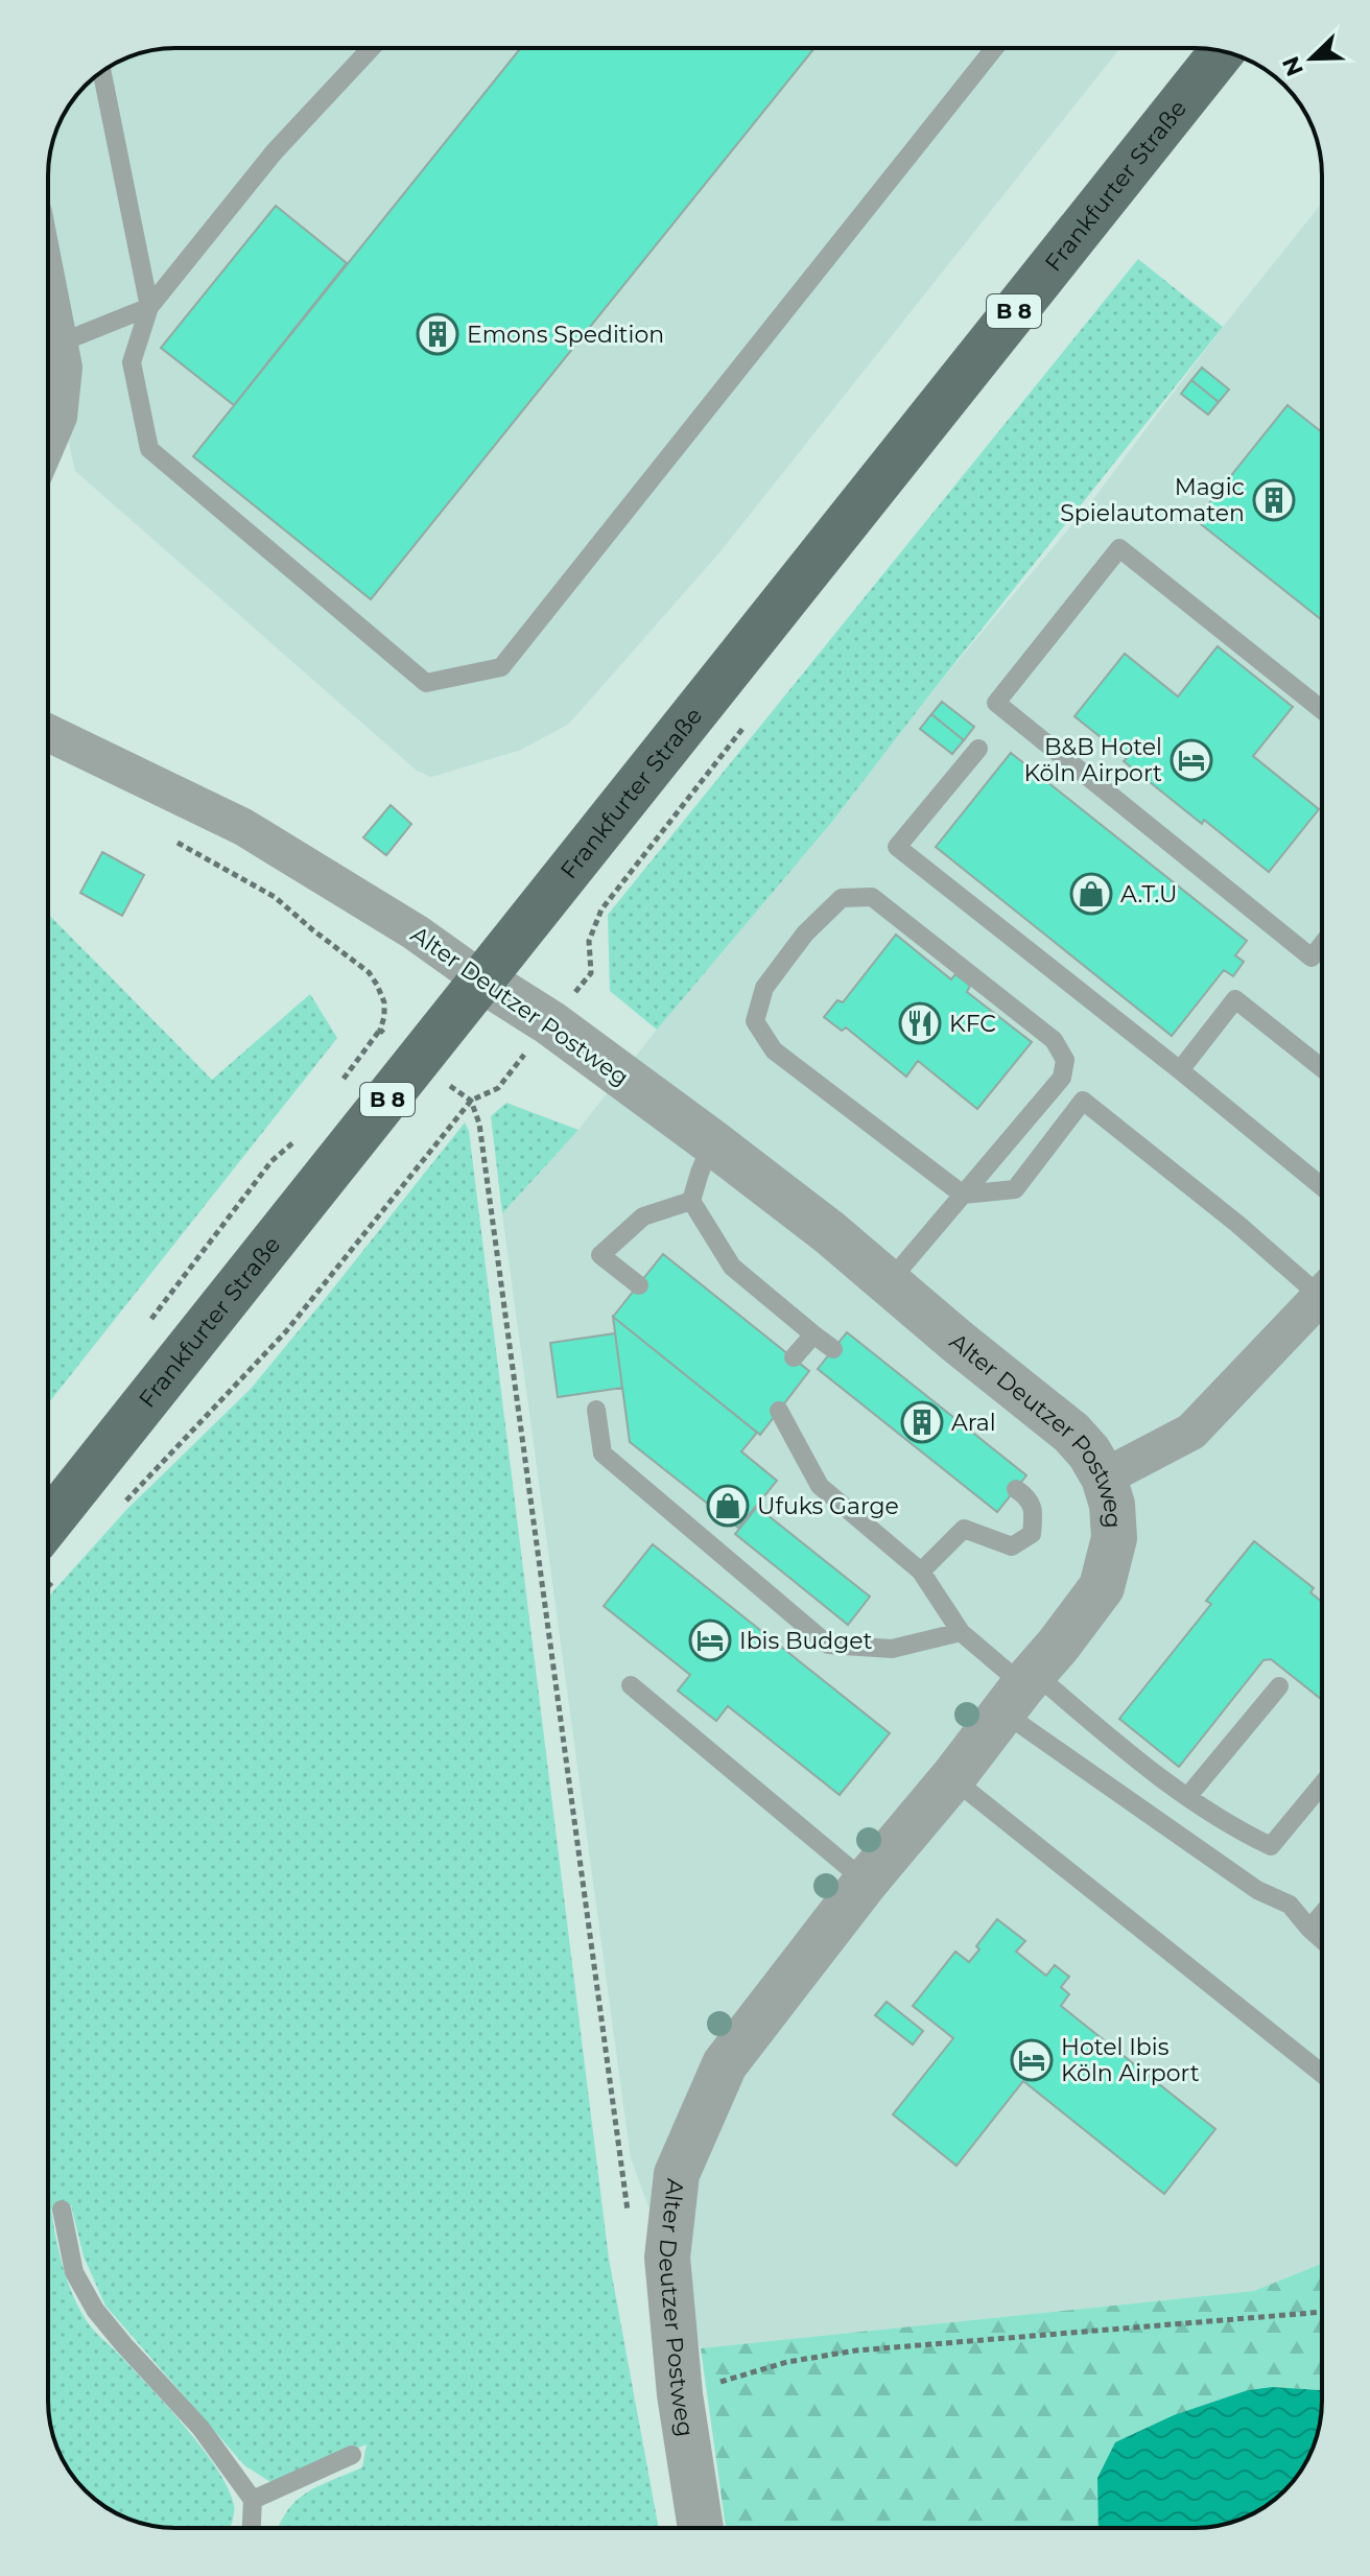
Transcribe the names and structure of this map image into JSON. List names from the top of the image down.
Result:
{
  "streets": {
    "main road": ["Frankfurter Straße", "B 8"],
    "street": ["Alter Deutzer Postweg"]
  },
  "crossings": [
    ["Frankfurter Straße", "Alter Deutzer Postweg"]
  ],
  "places": {
    "building": ["Emons Spedition", "Magic Spielautomaten", "Aral"],
    "hotel": ["B&B Hotel Köln Airport", "Ibis Budget", "Hotel Ibis Köln Airport"],
    "shop": ["A.T.U", "Ufuks Garge"],
    "restaurant": ["KFC"]
  },
  "north": "bottom left"
}
